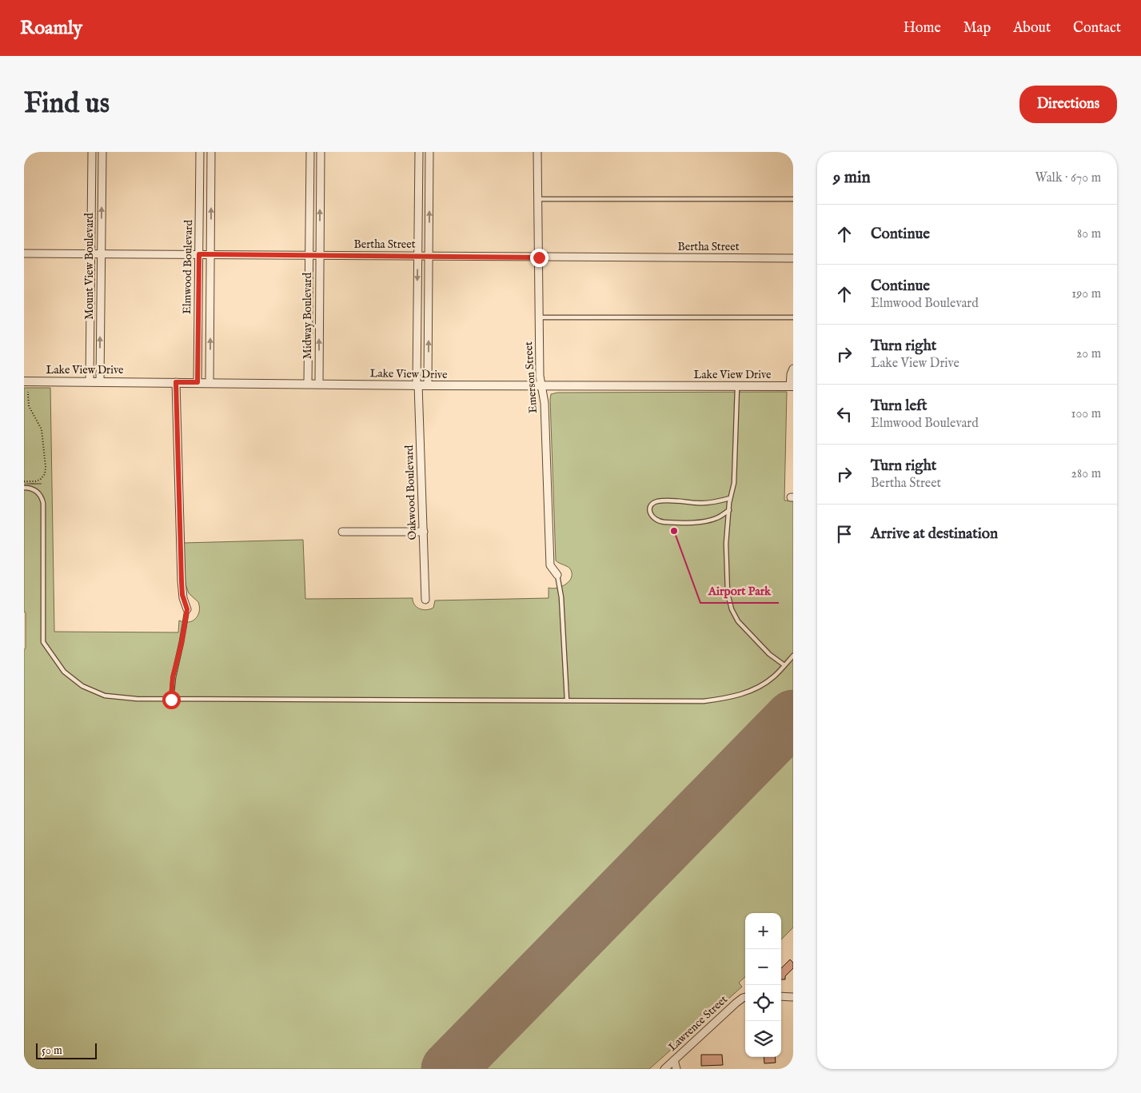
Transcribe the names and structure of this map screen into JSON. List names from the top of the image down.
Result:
{
  "streets": {
    "street": [
      "Bertha Street",
      "Mount View Boulevard",
      "Elmwood Boulevard",
      "Midway Boulevard",
      "Lake View Drive",
      "Emerson Street",
      "Oakwood Boulevard",
      "Lawrence Street"
    ]
  },
  "crossings": [
    ["Bertha Street", "Mount View Boulevard"],
    ["Bertha Street", "Elmwood Boulevard"],
    ["Bertha Street", "Midway Boulevard"],
    ["Bertha Street", "Emerson Street"],
    ["Bertha Street", "Oakwood Boulevard"],
    ["Mount View Boulevard", "Lake View Drive"],
    ["Elmwood Boulevard", "Lake View Drive"],
    ["Midway Boulevard", "Lake View Drive"],
    ["Lake View Drive", "Emerson Street"],
    ["Lake View Drive", "Oakwood Boulevard"]
  ],
  "places": ["Airport Park"],
  "scale_bar": "50 m",
  "page": {
    "header": "Roamly",
    "nav": [
      "Home",
      "Map",
      "About",
      "Contact"
    ],
    "buttons": "Directions",
    "title": "Find us",
    "heading": ["9 min", "Walk · 670 m"],
    "list": [
      ["Continue", "80 m"],
      ["Continue", "Elmwood Boulevard", "190 m"],
      ["Turn right", "Lake View Drive", "20 m"],
      ["Turn left", "Elmwood Boulevard", "100 m"],
      ["Turn right", "Bertha Street", "280 m"],
      "Arrive at destination"
    ],
    "map_buttons": ["+", "−"],
    "scale": "50 m"
  }
}
